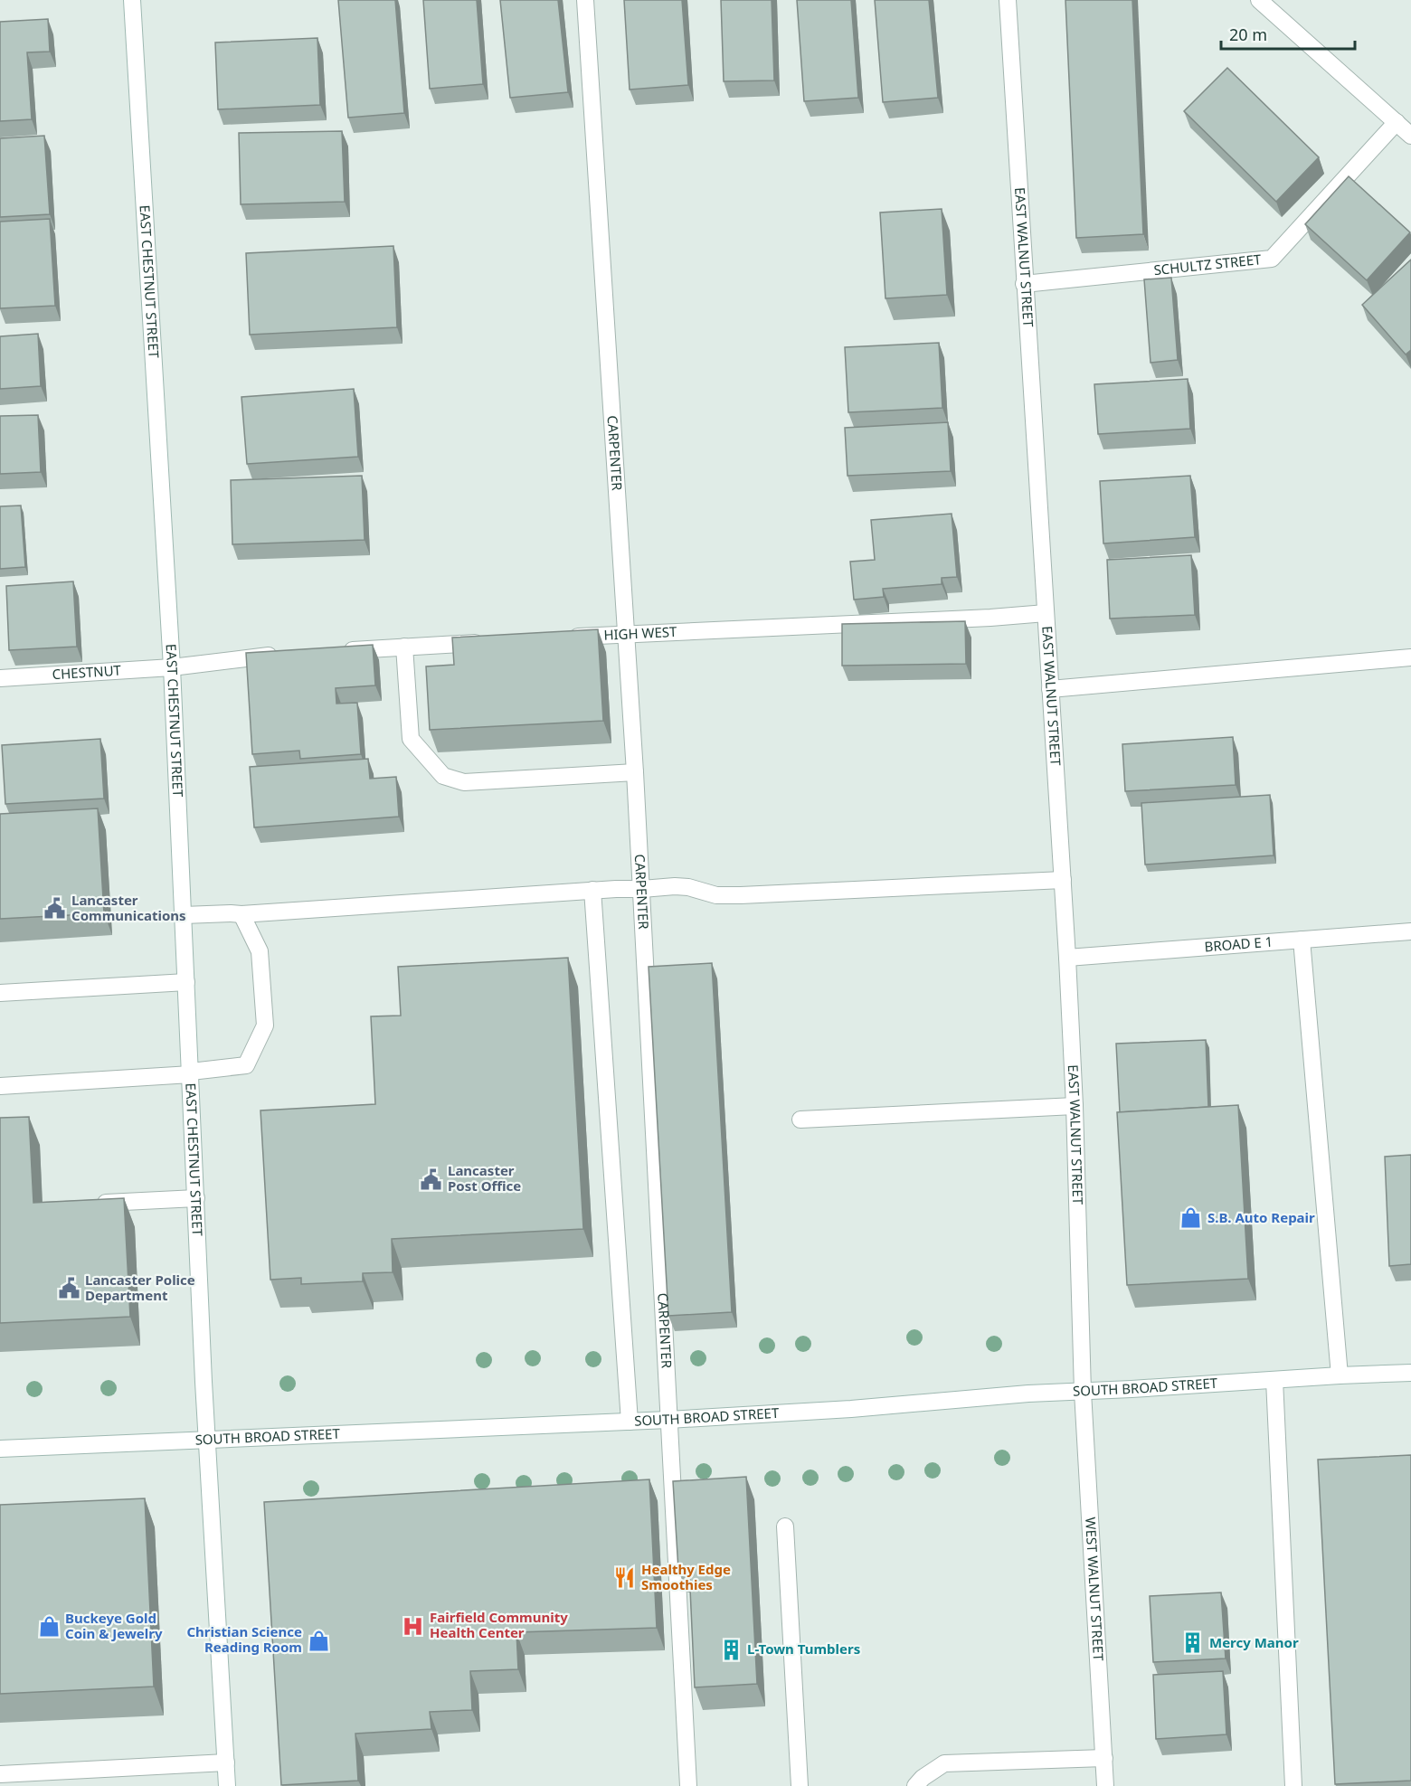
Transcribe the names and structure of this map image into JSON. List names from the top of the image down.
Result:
{
  "streets": {
    "street": [
      "EAST WALNUT STREET",
      "SCHULTZ STREET",
      "EAST CHESTNUT STREET",
      "CARPENTER",
      "HIGH WEST",
      "CHESTNUT",
      "BROAD E 1",
      "SOUTH BROAD STREET",
      "WEST WALNUT STREET"
    ]
  },
  "crossings": [
    ["EAST WALNUT STREET", "SCHULTZ STREET"],
    ["EAST WALNUT STREET", "HIGH WEST"],
    ["EAST WALNUT STREET", "BROAD E 1"],
    ["EAST WALNUT STREET", "SOUTH BROAD STREET"],
    ["EAST WALNUT STREET", "WEST WALNUT STREET"],
    ["EAST CHESTNUT STREET", "CHESTNUT"],
    ["EAST CHESTNUT STREET", "SOUTH BROAD STREET"],
    ["CARPENTER", "HIGH WEST"],
    ["CARPENTER", "SOUTH BROAD STREET"],
    ["SOUTH BROAD STREET", "WEST WALNUT STREET"]
  ],
  "places": {
    "public building": ["Lancaster Communications", "Lancaster Post Office", "Lancaster Police Department"],
    "shop": ["S.B. Auto Repair", "Buckeye Gold Coin & Jewelry", "Christian Science Reading Room"],
    "restaurant": ["Healthy Edge Smoothies"],
    "hospital": ["Fairfield Community Health Center"],
    "building": ["Mercy Manor", "L-Town Tumblers"]
  },
  "scale_bar": "20 m"
}
